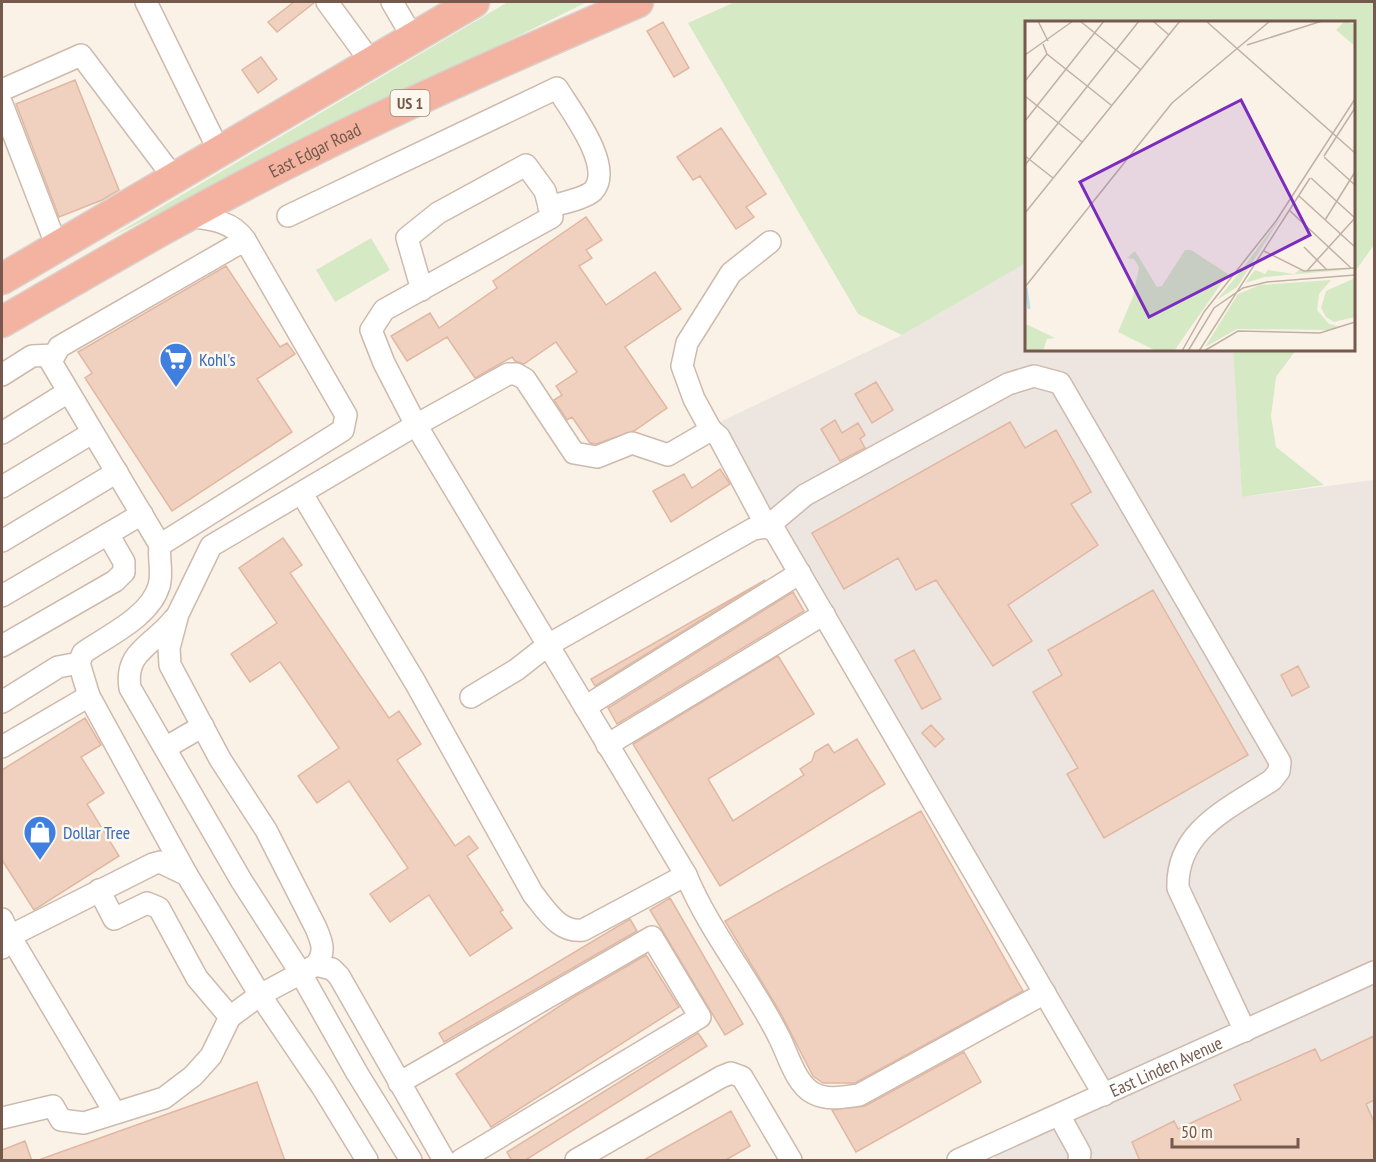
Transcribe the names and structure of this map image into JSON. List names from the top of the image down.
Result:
{
  "streets": {
    "highway": ["US 1", "East Edgar Road"],
    "street": ["East Linden Avenue"]
  },
  "places": {
    "supermarket": ["Kohl's"],
    "shop": ["Dollar Tree"]
  },
  "scale_bar": "50 m"
}
